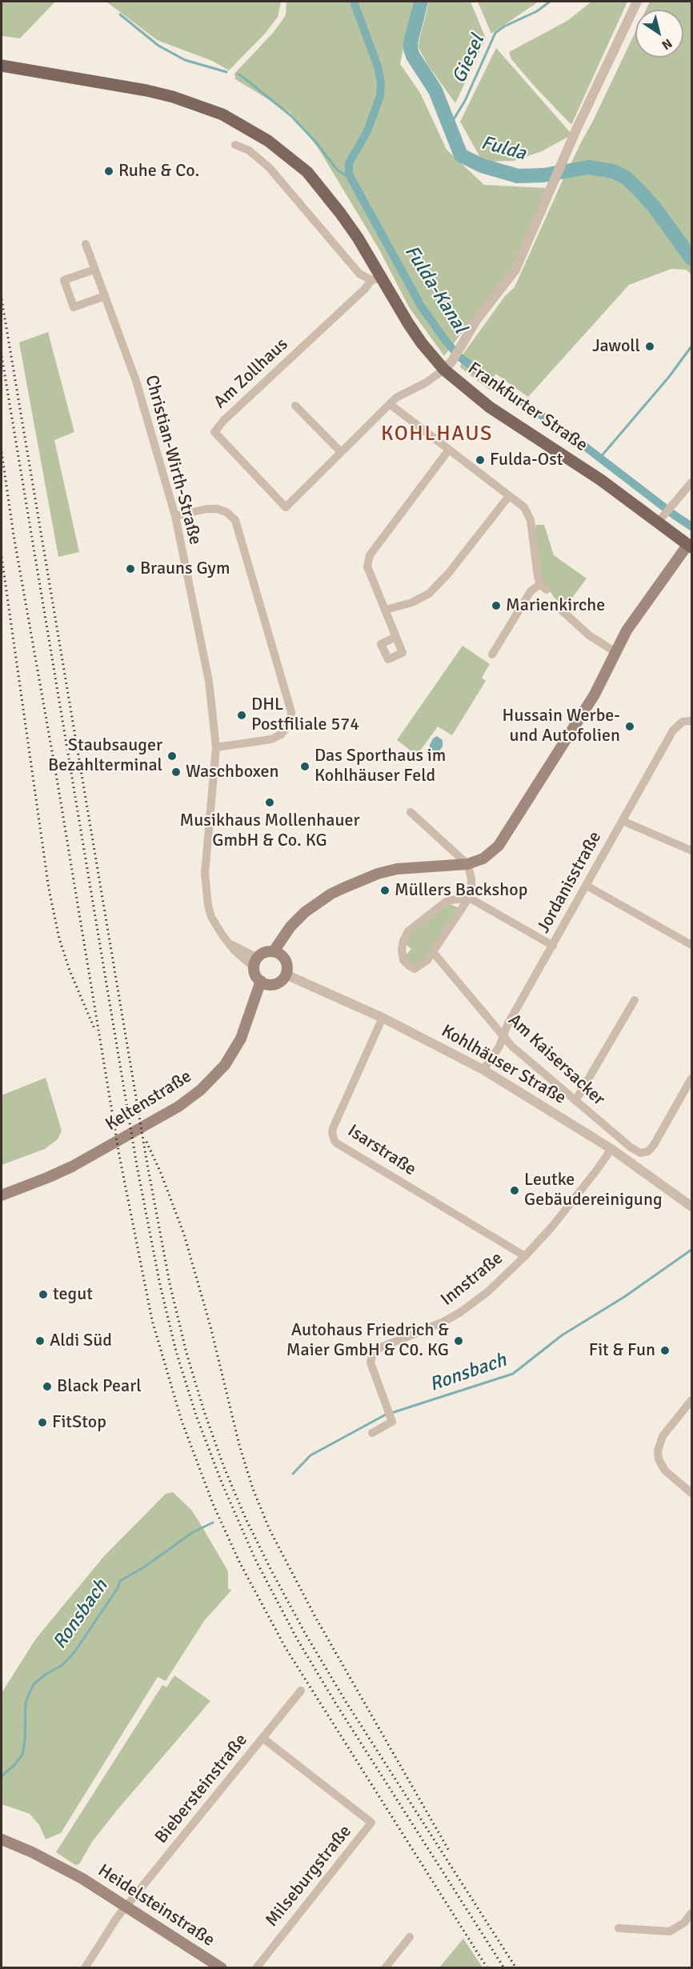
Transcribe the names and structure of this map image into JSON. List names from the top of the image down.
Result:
{
  "streets": {
    "main road": ["Frankfurter Straße", "Keltenstraße", "Heidelsteinstraße"],
    "street": [
      "Am Zollhaus",
      "Christian-Wirth-Straße",
      "Jordanisstraße",
      "Am Kaisersacker",
      "Kohlhäuser Straße",
      "Isarstraße",
      "Innstraße",
      "Biebersteinstraße",
      "Milseburgstraße"
    ]
  },
  "crossings": [
    ["Am Zollhaus", "Frankfurter Straße"],
    ["Christian-Wirth-Straße", "Kohlhäuser Straße"],
    ["Christian-Wirth-Straße", "Keltenstraße"],
    ["Jordanisstraße", "Am Kaisersacker"],
    ["Jordanisstraße", "Kohlhäuser Straße"],
    ["Kohlhäuser Straße", "Keltenstraße"],
    ["Kohlhäuser Straße", "Isarstraße"],
    ["Kohlhäuser Straße", "Innstraße"],
    ["Isarstraße", "Innstraße"],
    ["Biebersteinstraße", "Milseburgstraße"],
    ["Biebersteinstraße", "Heidelsteinstraße"]
  ],
  "districts": ["KOHLHAUS"],
  "water": [
    "Giesel",
    "Fulda",
    "Fulda-Kanal",
    "Ronsbach"
  ],
  "places": [
    "Ruhe & Co.",
    "Jawoll",
    "Fulda-Ost",
    "Brauns Gym",
    "Marienkirche",
    "DHL Postfiliale 574",
    "Hussain Werbe- und Autofolien",
    "Staubsauger Bezahlterminal",
    "Das Sporthaus im Kohlhäuser Feld",
    "Waschboxen",
    "Musikhaus Mollenhauer GmbH & Co. KG",
    "Müllers Backshop",
    "Leutke Gebäudereinigung",
    "tegut",
    "Aldi Süd",
    "Autohaus Friedrich & Maier GmbH & C0. KG",
    "Fit & Fun",
    "Black Pearl",
    "FitStop"
  ],
  "north": "bottom right"
}
